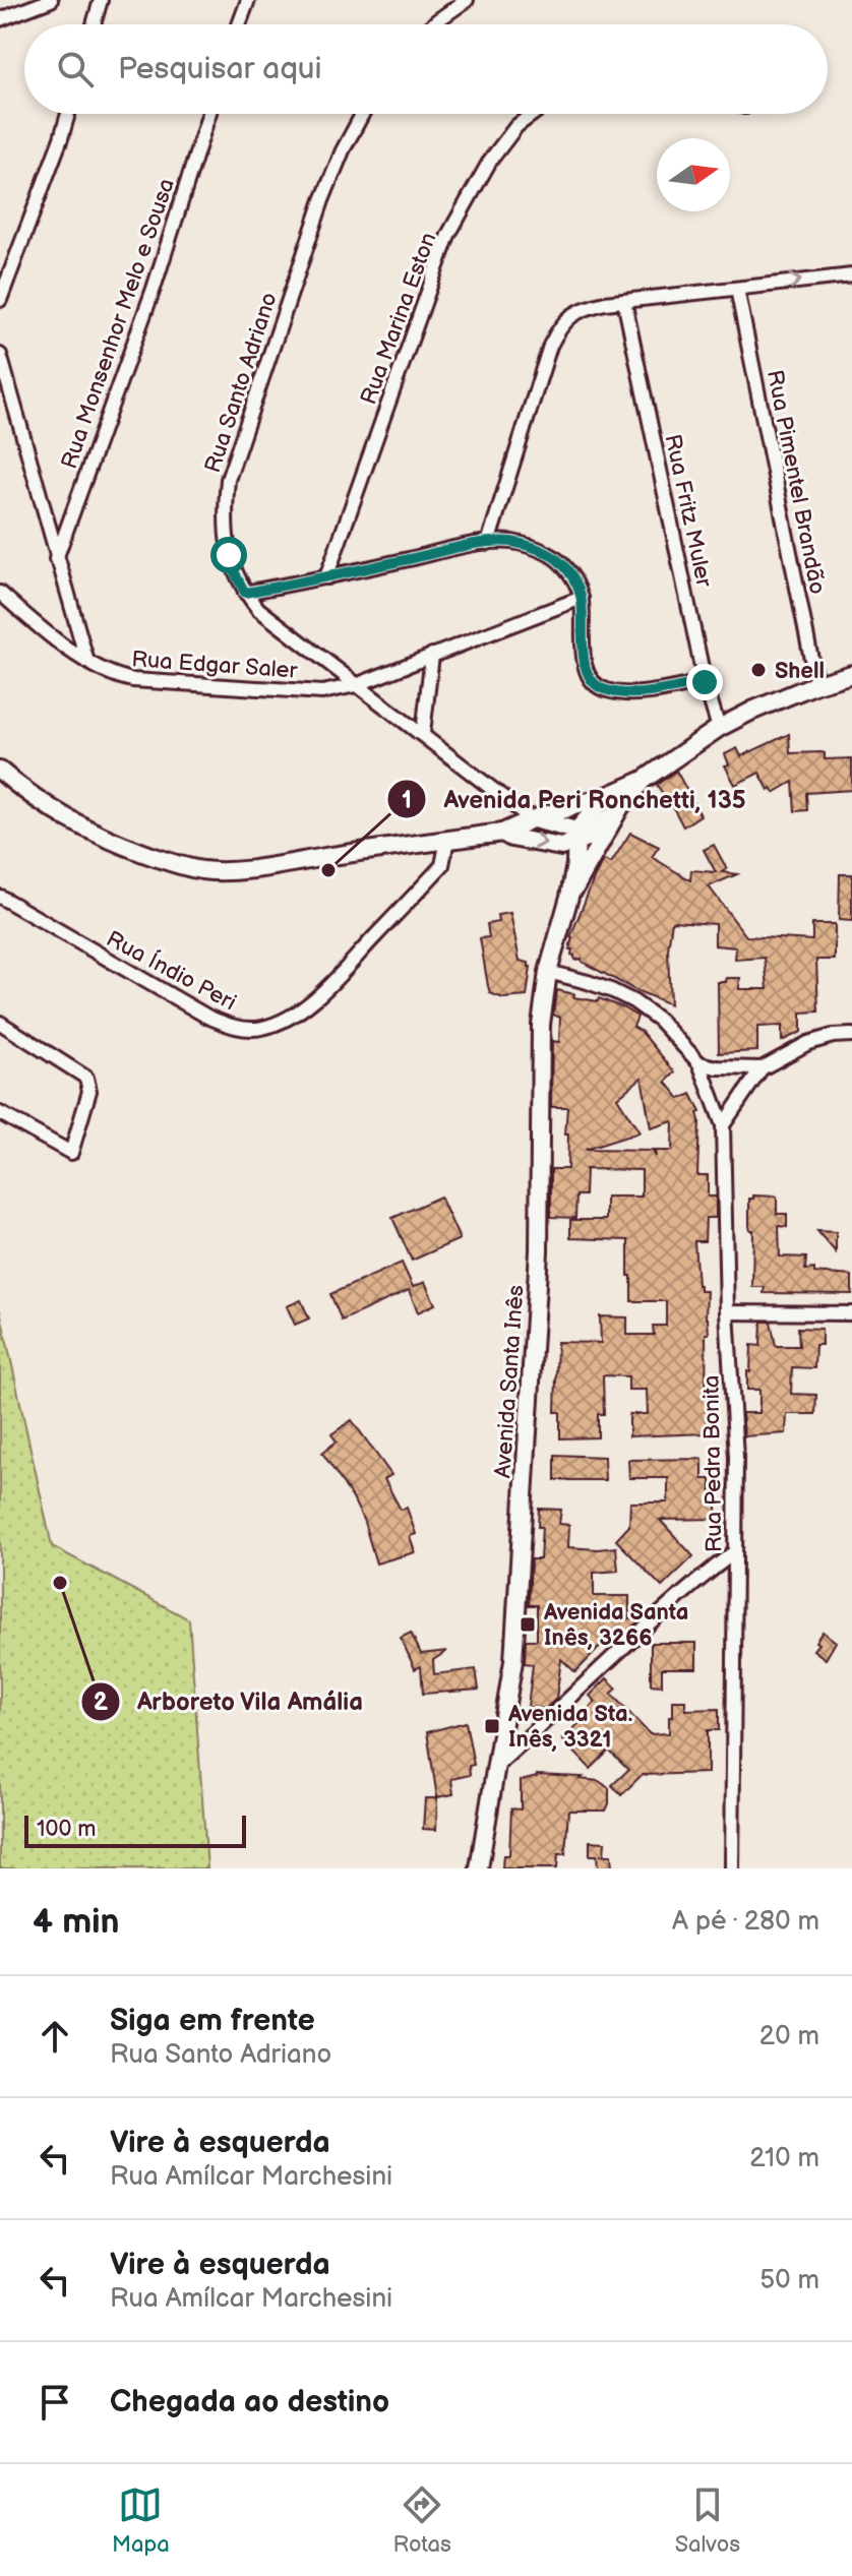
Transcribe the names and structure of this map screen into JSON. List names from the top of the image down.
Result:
{
  "streets": {
    "main road": ["Avenida Santa Inês"],
    "street": [
      "Rua Marina Eston",
      "Rua Monsenhor Melo e Sousa",
      "Rua Santo Adriano",
      "Rua Pimentel Brandão",
      "Rua Fritz Muler",
      "Rua Edgar Saler",
      "Rua Índio Peri",
      "Rua Pedra Bonita"
    ]
  },
  "crossings": [
    ["Rua Santo Adriano", "Rua Edgar Saler"]
  ],
  "places": {
    "other": ["Shell", "Avenida Peri Ronchetti, 135", "Arboreto Vila Amália"],
    "transit": ["Avenida Santa Inês, 3266", "Avenida Sta. Inês, 3321"]
  },
  "scale_bar": "100 m",
  "north": "right",
  "page": {
    "search": "Pesquisar aqui",
    "scale": "100 m",
    "heading": ["4 min", "A pé · 280 m"],
    "list": [
      ["Siga em frente", "Rua Santo Adriano", "20 m"],
      ["Vire à esquerda", "Rua Amílcar Marchesini", "210 m"],
      ["Vire à esquerda", "Rua Amílcar Marchesini", "50 m"],
      "Chegada ao destino"
    ],
    "nav": ["Mapa", "Rotas", "Salvos"]
  }
}
